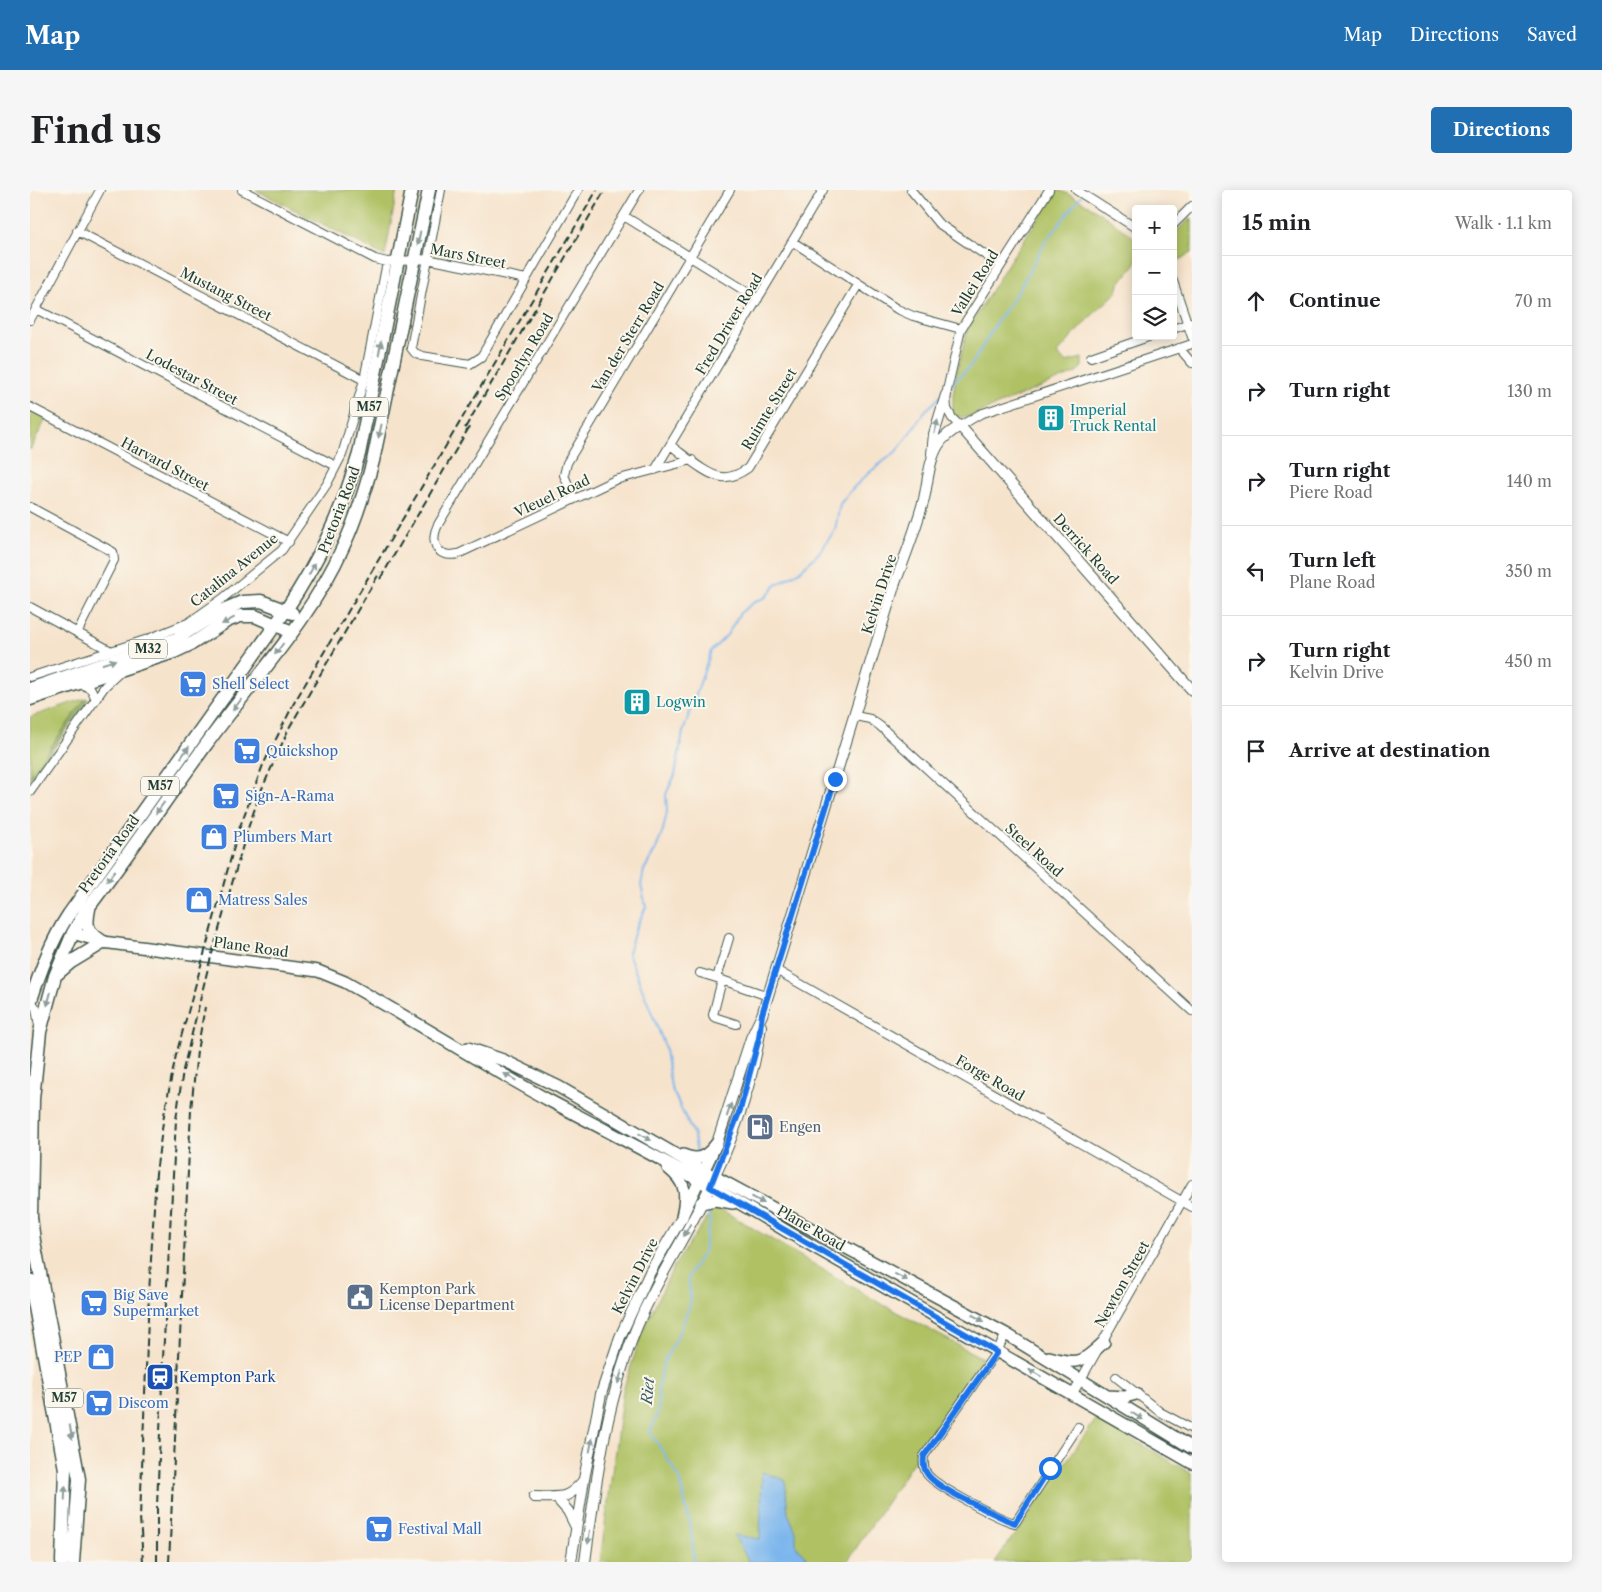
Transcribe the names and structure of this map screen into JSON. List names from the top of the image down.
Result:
{
  "streets": {
    "main road": [
      "M57",
      "Pretoria Road",
      "M32",
      "Plane Road"
    ],
    "street": [
      "Mars Street",
      "Vallei Road",
      "Mustang Street",
      "Fred Driver Road",
      "Van der Sterr Road",
      "Spoorlyn Road",
      "Lodestar Street",
      "Ruimte Street",
      "Harvard Street",
      "Vleuel Road",
      "Derrick Road",
      "Catalina Avenue",
      "Kelvin Drive",
      "Steel Road",
      "Forge Road",
      "Newton Street"
    ]
  },
  "crossings": [
    ["Mars Street", "Pretoria Road"],
    ["Mars Street", "Catalina Avenue"],
    ["Vallei Road", "Derrick Road"],
    ["Vallei Road", "Kelvin Drive"],
    ["Mustang Street", "Catalina Avenue"],
    ["Fred Driver Road", "Ruimte Street"],
    ["Fred Driver Road", "Vleuel Road"],
    ["Van der Sterr Road", "Vleuel Road"],
    ["Spoorlyn Road", "Vleuel Road"],
    ["Lodestar Street", "Catalina Avenue"],
    ["Ruimte Street", "Vleuel Road"],
    ["Harvard Street", "Catalina Avenue"],
    ["Pretoria Road", "Catalina Avenue"],
    ["Pretoria Road", "M32"],
    ["Pretoria Road", "Plane Road"],
    ["Derrick Road", "Kelvin Drive"],
    ["Kelvin Drive", "Steel Road"],
    ["Kelvin Drive", "Plane Road"],
    ["Kelvin Drive", "Forge Road"],
    ["Plane Road", "Newton Street"],
    ["Forge Road", "Newton Street"]
  ],
  "water": ["Riet"],
  "places": {
    "building": ["Imperial Truck Rental", "Logwin"],
    "supermarket": [
      "Shell Select",
      "Quickshop",
      "Sign-A-Rama",
      "Big Save Supermarket",
      "Discom",
      "Festival Mall"
    ],
    "shop": ["Plumbers Mart", "Matress Sales", "PEP"],
    "fuel station": ["Engen"],
    "public building": ["Kempton Park License Department"],
    "station": ["Kempton Park"]
  },
  "page": {
    "header": "Map",
    "nav": ["Map", "Directions", "Saved"],
    "buttons": "Directions",
    "title": "Find us",
    "heading": ["15 min", "Walk · 1.1 km"],
    "map_buttons": ["+", "−"],
    "list": [
      ["Continue", "70 m"],
      ["Turn right", "130 m"],
      ["Turn right", "Piere Road", "140 m"],
      ["Turn left", "Plane Road", "350 m"],
      ["Turn right", "Kelvin Drive", "450 m"],
      "Arrive at destination"
    ]
  }
}
